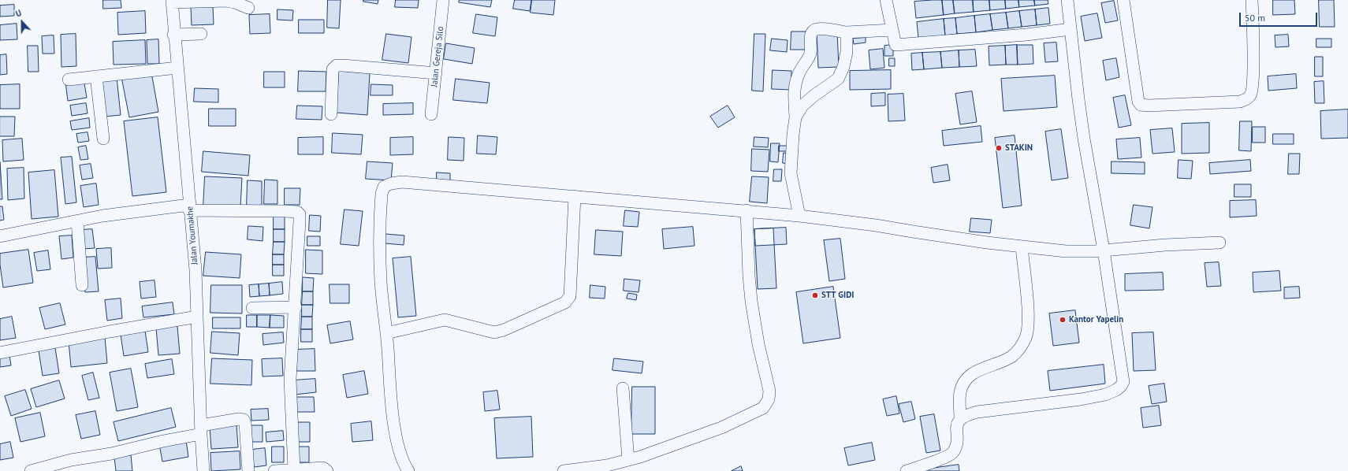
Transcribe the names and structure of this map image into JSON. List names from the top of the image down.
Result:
{
  "streets": {
    "street": ["Jalan Gereja Silo", "Jalan Youmakhe"]
  },
  "places": ["STAKIN", "STT GIDI", "Kantor Yapelin"],
  "scale_bar": "50 m",
  "north": "top"
}
